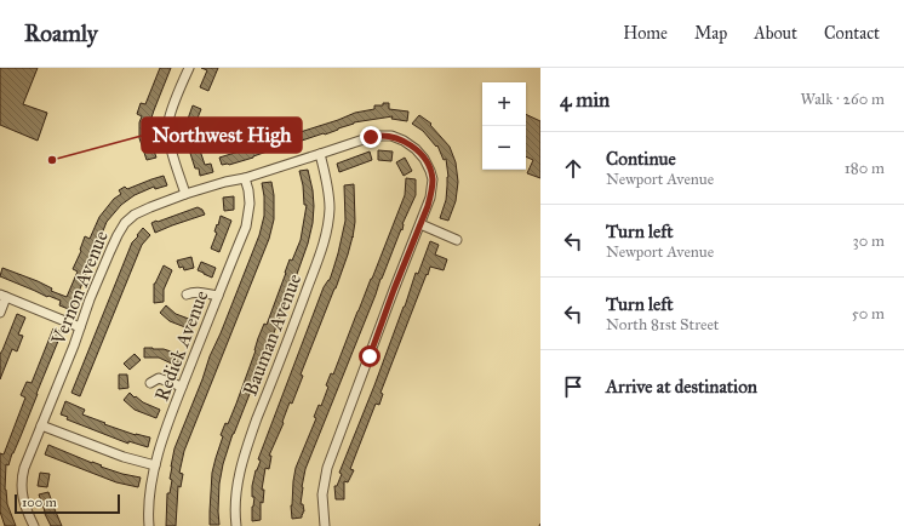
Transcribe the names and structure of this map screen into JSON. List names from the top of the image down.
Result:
{
  "streets": {
    "street": ["Vernon Avenue", "Bauman Avenue", "Redick Avenue"]
  },
  "crossings": [
    ["Vernon Avenue", "Bauman Avenue"],
    ["Vernon Avenue", "Redick Avenue"]
  ],
  "places": ["Northwest High"],
  "scale_bar": "100 m",
  "page": {
    "header": "Roamly",
    "nav": [
      "Home",
      "Map",
      "About",
      "Contact"
    ],
    "heading": ["4 min", "Walk · 260 m"],
    "map_buttons": ["+", "−"],
    "list": [
      ["Continue", "Newport Avenue", "180 m"],
      ["Turn left", "Newport Avenue", "30 m"],
      ["Turn left", "North 81st Street", "50 m"],
      "Arrive at destination"
    ],
    "scale": "100 m"
  }
}
